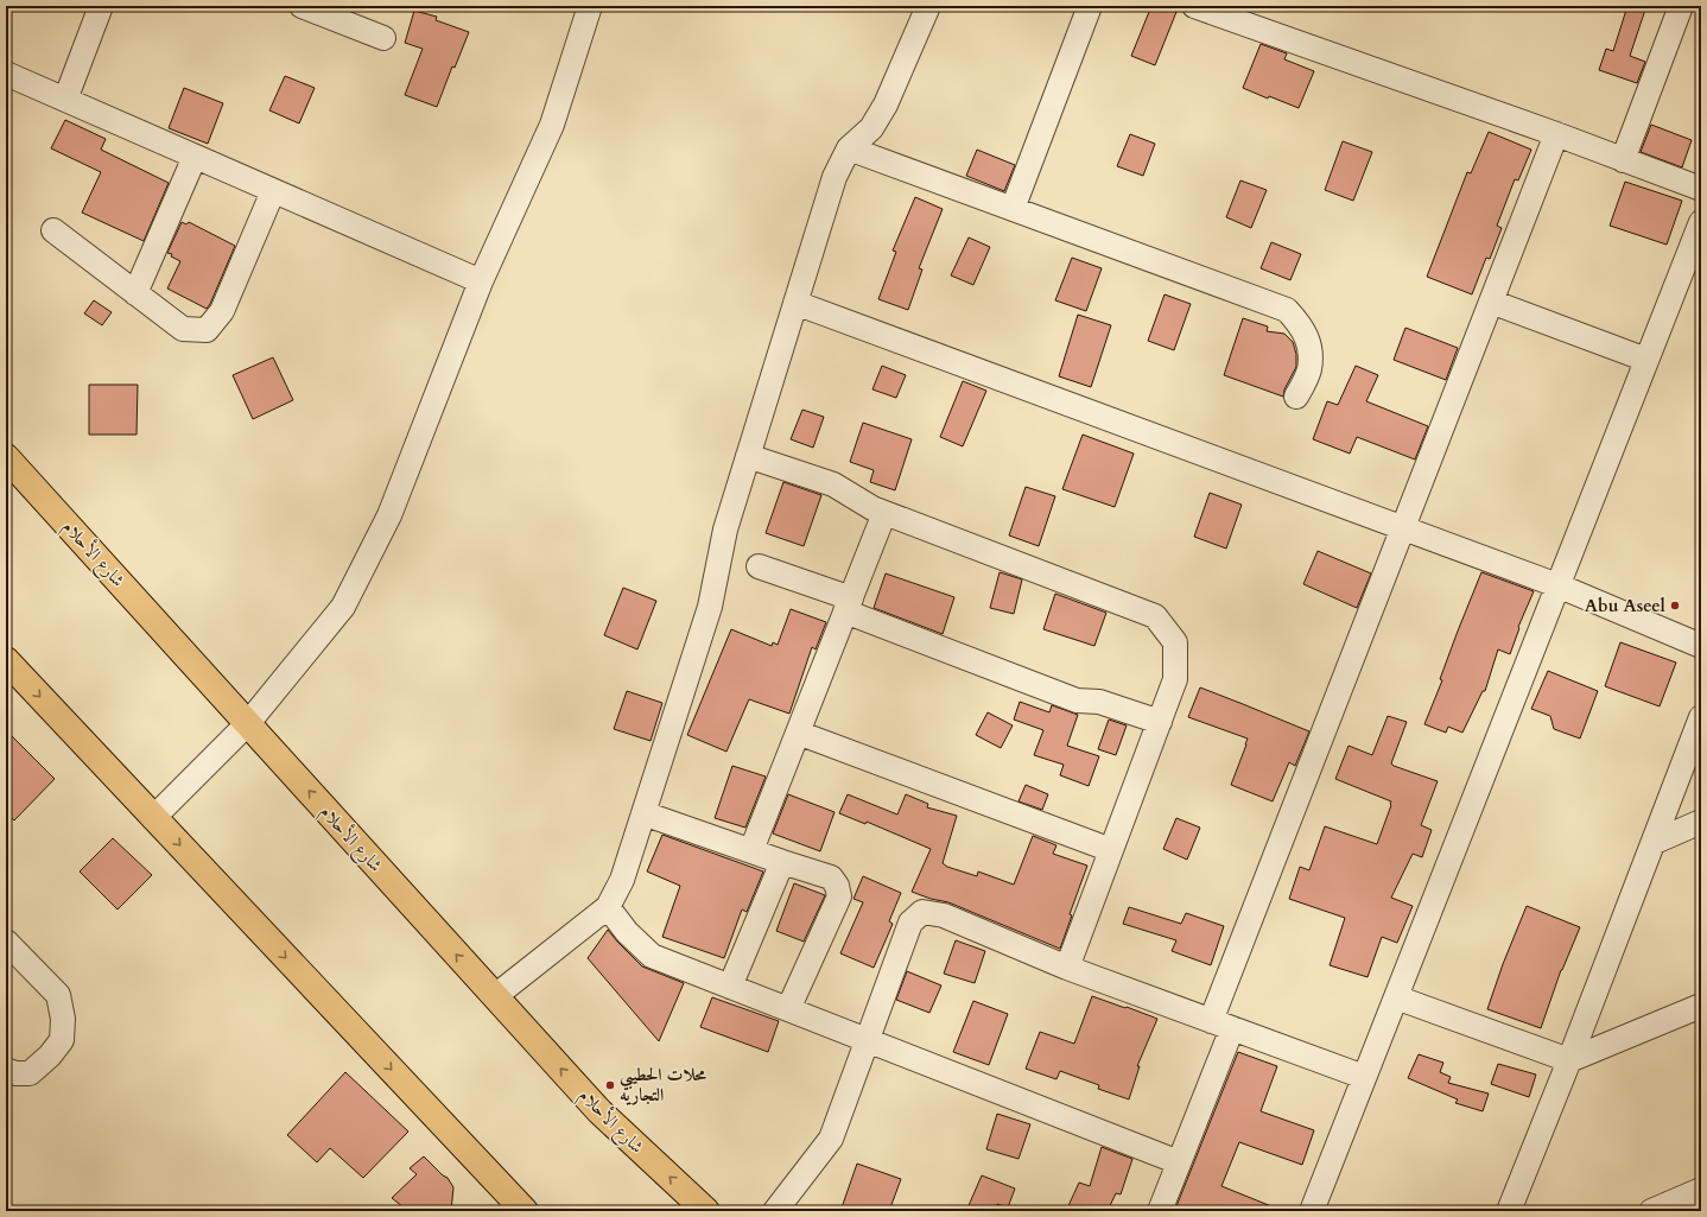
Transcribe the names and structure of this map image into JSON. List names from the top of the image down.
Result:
{
  "streets": {
    "main road": ["شارع الأحلام"]
  },
  "places": ["Abu Aseel", "محلات الحطيبي التجاريه"]
}
